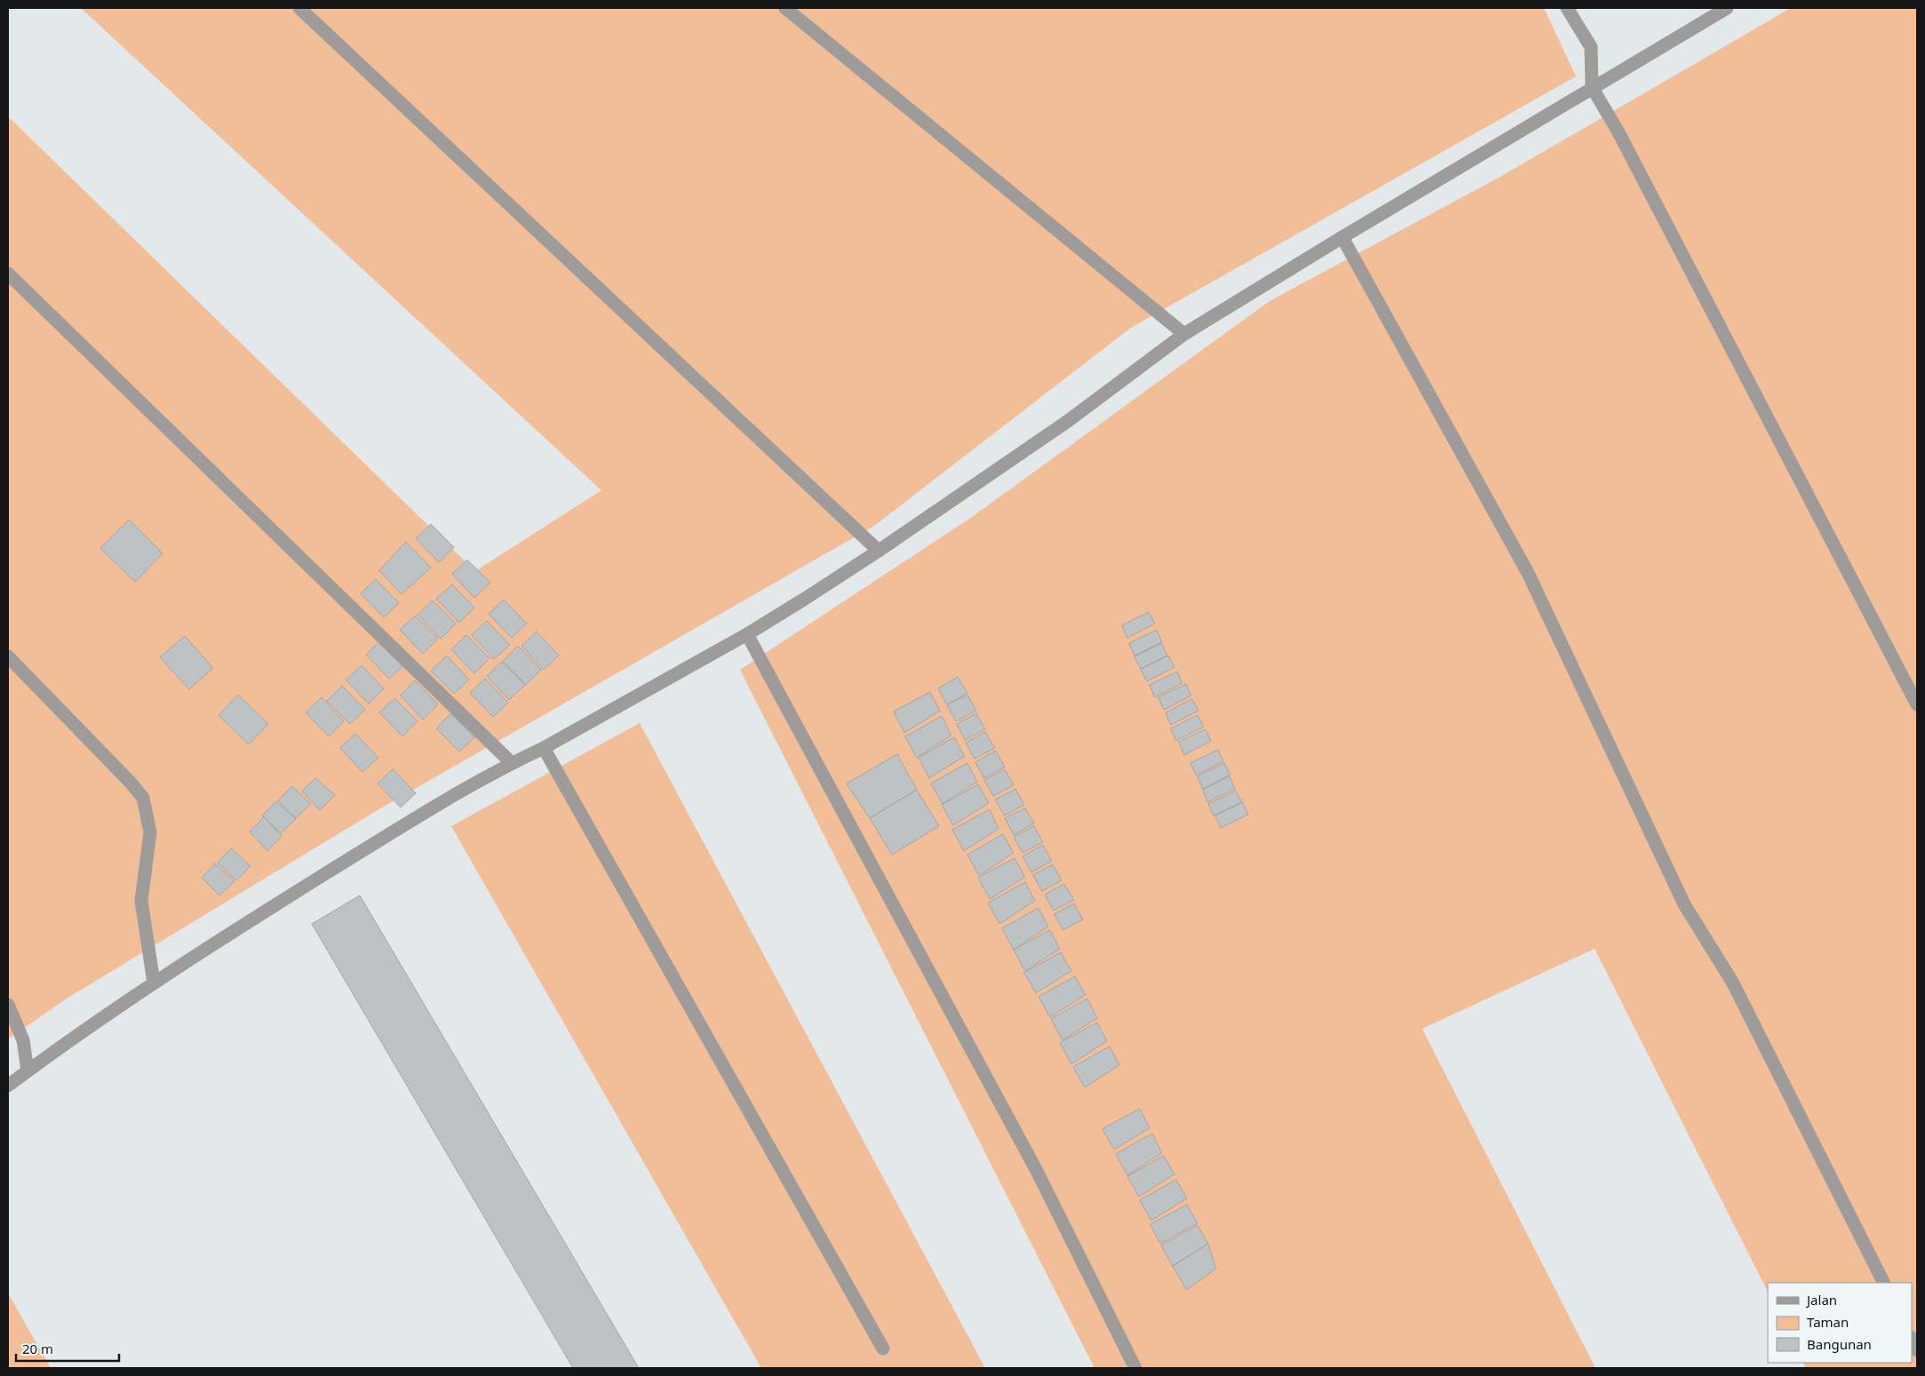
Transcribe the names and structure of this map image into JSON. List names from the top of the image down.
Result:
{
  "legend": ["Jalan", "Taman", "Bangunan"],
  "scale_bar": "20 m"
}
